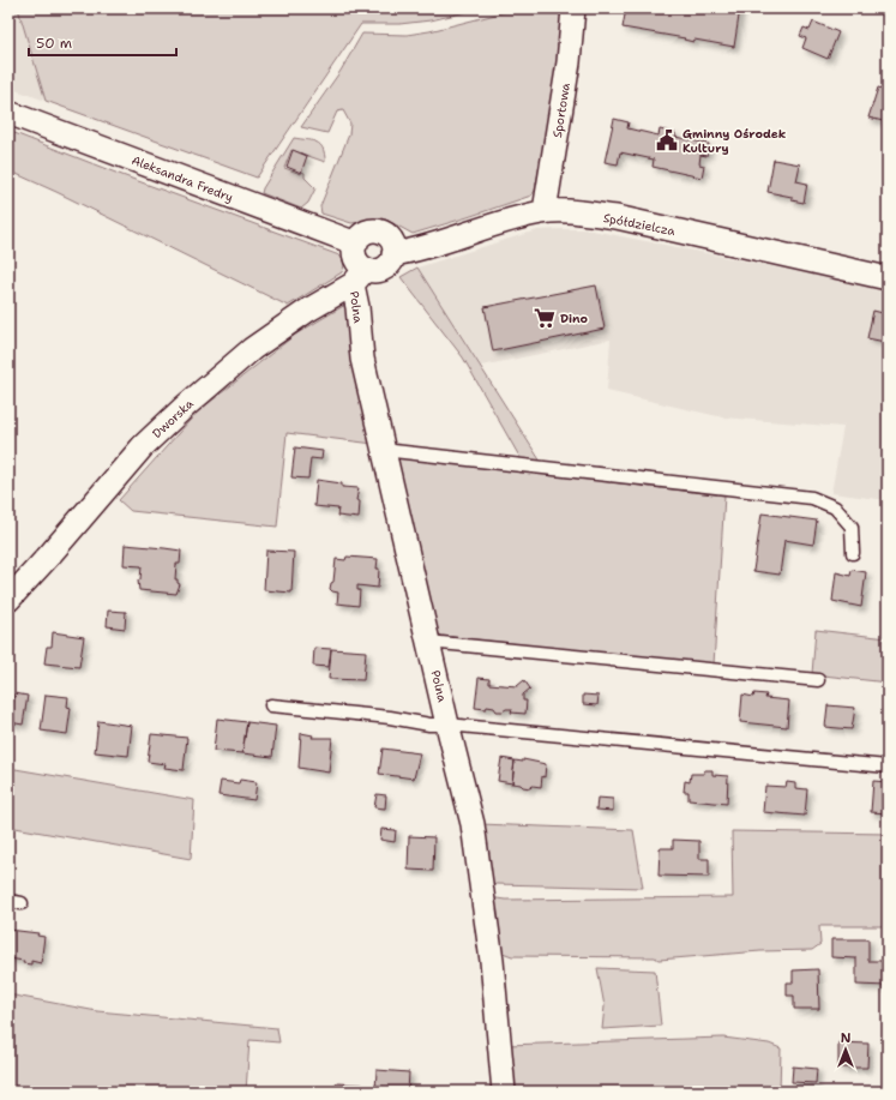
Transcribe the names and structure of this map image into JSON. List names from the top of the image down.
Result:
{
  "streets": {
    "street": [
      "Sportowa",
      "Aleksandra Fredry",
      "Spółdzielcza",
      "Polna",
      "Dworska"
    ]
  },
  "crossings": [
    ["Sportowa", "Spółdzielcza"],
    ["Aleksandra Fredry", "Polna"],
    ["Spółdzielcza", "Dworska"],
    ["Polna", "Dworska"]
  ],
  "places": {
    "public building": ["Gminny Ośrodek Kultury"],
    "supermarket": ["Dino"]
  },
  "scale_bar": "50 m",
  "north": "top"
}
